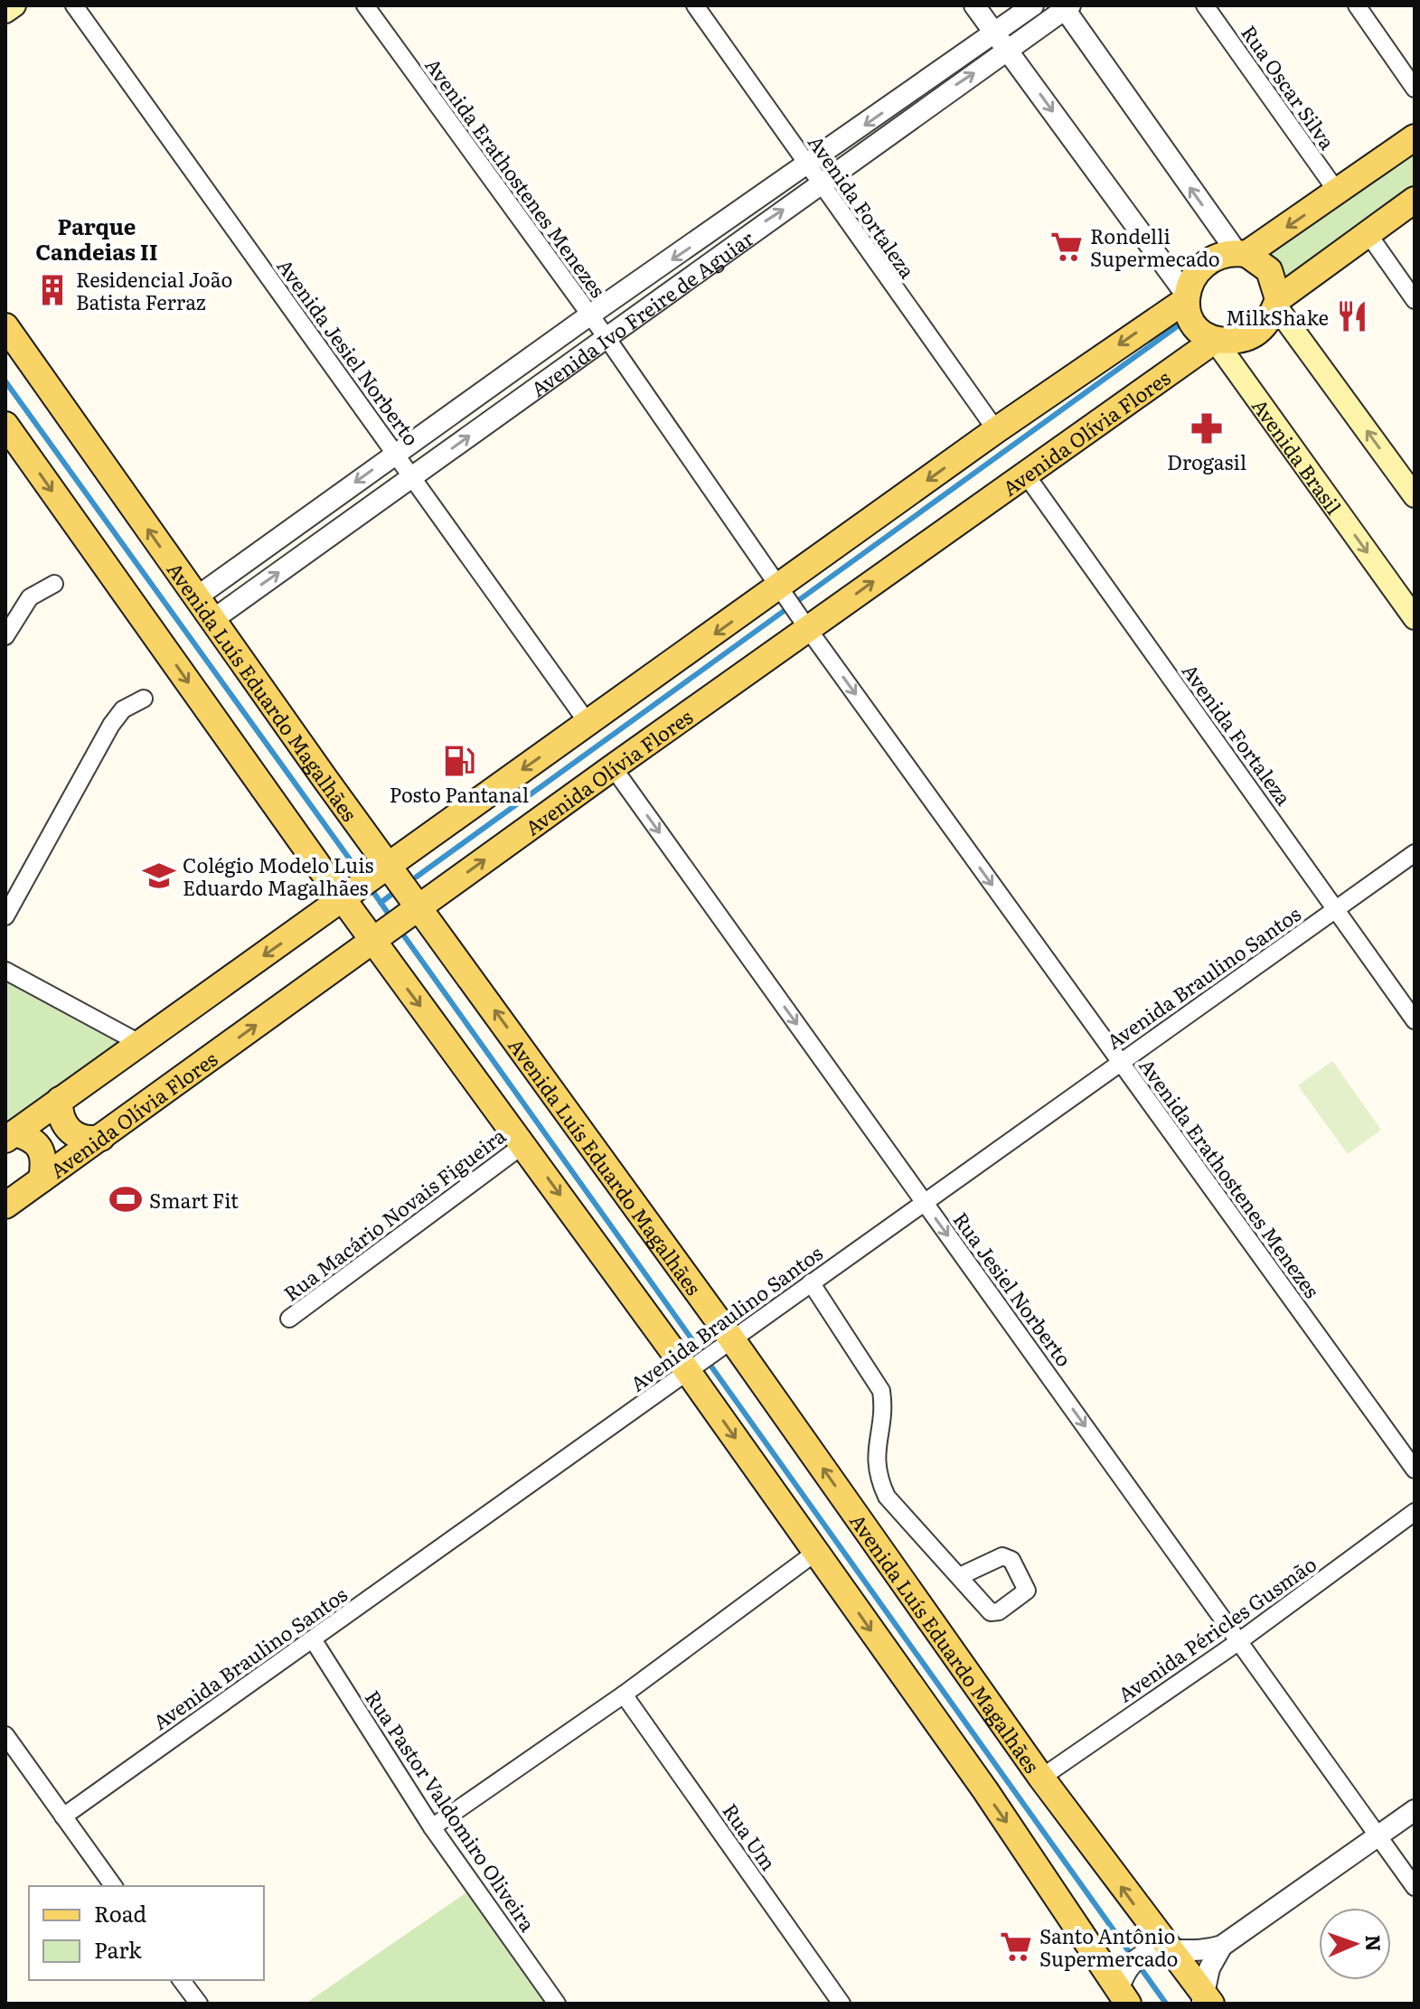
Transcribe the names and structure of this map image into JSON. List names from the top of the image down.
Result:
{
  "streets": {
    "main road": ["Avenida Olívia Flores", "Avenida Brasil", "Avenida Luís Eduardo Magalhães"],
    "street": [
      "Rua Oscar Silva",
      "Avenida Erathostenes Menezes",
      "Avenida Fortaleza",
      "Avenida Ivo Freire de Aguiar",
      "Avenida Jesiel Norberto",
      "Avenida Braulino Santos",
      "Rua Macário Novais Figueira",
      "Rua Jesiel Norberto",
      "Avenida Péricles Gusmão",
      "Rua Pastor Valdomiro Oliveira",
      "Rua Um"
    ]
  },
  "crossings": [
    ["Avenida Erathostenes Menezes", "Avenida Ivo Freire de Aguiar"],
    ["Avenida Erathostenes Menezes", "Avenida Olívia Flores"],
    ["Avenida Erathostenes Menezes", "Avenida Braulino Santos"],
    ["Avenida Fortaleza", "Avenida Ivo Freire de Aguiar"],
    ["Avenida Fortaleza", "Avenida Olívia Flores"],
    ["Avenida Fortaleza", "Avenida Braulino Santos"],
    ["Avenida Ivo Freire de Aguiar", "Avenida Jesiel Norberto"],
    ["Avenida Ivo Freire de Aguiar", "Avenida Brasil"],
    ["Avenida Ivo Freire de Aguiar", "Avenida Luís Eduardo Magalhães"],
    ["Avenida Olívia Flores", "Avenida Brasil"],
    ["Avenida Olívia Flores", "Avenida Luís Eduardo Magalhães"],
    ["Avenida Olívia Flores", "Rua Jesiel Norberto"],
    ["Avenida Luís Eduardo Magalhães", "Avenida Braulino Santos"],
    ["Avenida Luís Eduardo Magalhães", "Avenida Péricles Gusmão"],
    ["Avenida Braulino Santos", "Rua Jesiel Norberto"],
    ["Avenida Braulino Santos", "Rua Pastor Valdomiro Oliveira"],
    ["Rua Jesiel Norberto", "Avenida Péricles Gusmão"]
  ],
  "one_way": ["Rua Jesiel Norberto"],
  "districts": ["Parque Candeias II"],
  "places": {
    "supermarket": ["Rondelli Supermecado", "Santo Antônio Supermercado"],
    "building": ["Residencial João Batista Ferraz"],
    "restaurant": ["MilkShake"],
    "pharmacy": ["Drogasil"],
    "fuel station": ["Posto Pantanal"],
    "school or university": ["Colégio Modelo Luis Eduardo Magalhães"],
    "sports": ["Smart Fit"]
  },
  "legend": ["Road", "Park"],
  "north": "right"
}
